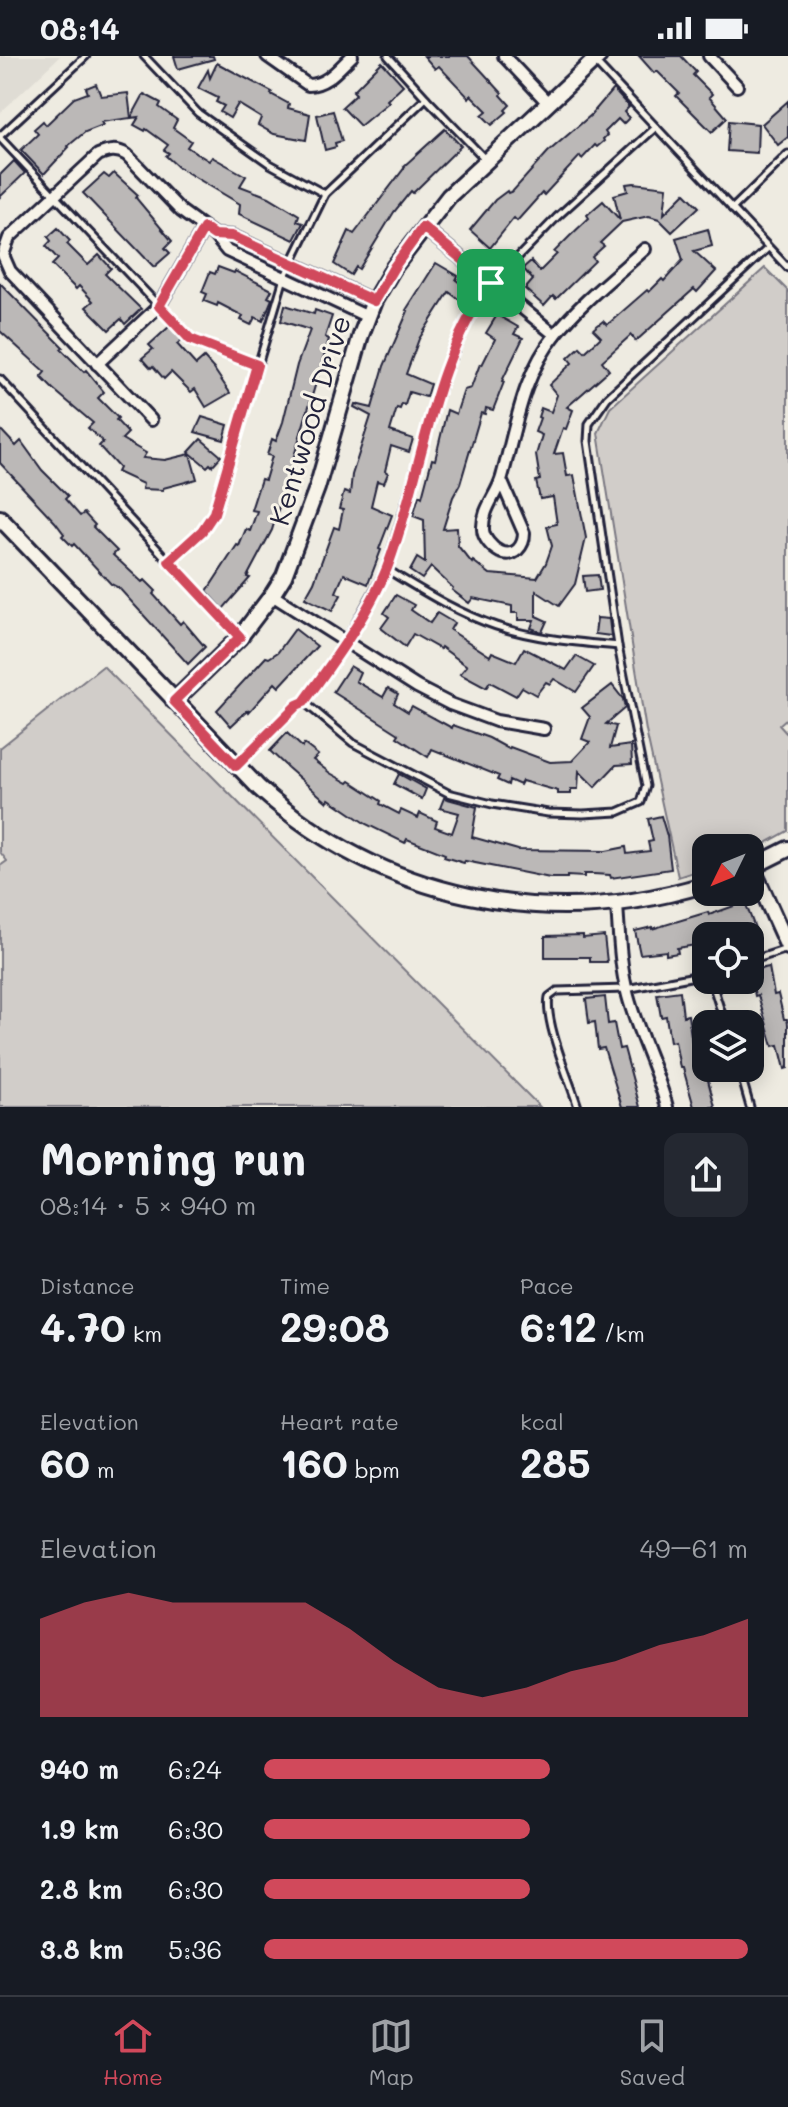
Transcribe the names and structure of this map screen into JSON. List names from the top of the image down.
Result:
{
  "streets": {
    "street": ["Kentwood Drive"]
  },
  "north": "bottom left",
  "page": {
    "status": "08:14",
    "heading": ["Morning run", "08:14 · 5 × 940 m"],
    "stats": [
      ["Distance", "4.70 km"],
      ["Time", "29:08"],
      ["Pace", "6:12 /km"],
      ["Elevation", "60 m"],
      ["Heart rate", "160 bpm"],
      ["kcal", "285"]
    ],
    "chart": ["Elevation", "49–61 m"],
    "list": [
      {
        "name": "940 m",
        "note": "6:24"
      },
      {
        "name": "1.9 km",
        "note": "6:30"
      },
      {
        "name": "2.8 km",
        "note": "6:30"
      },
      {
        "name": "3.8 km",
        "note": "5:36"
      }
    ],
    "tabs": ["Home", "Map", "Saved"]
  }
}
